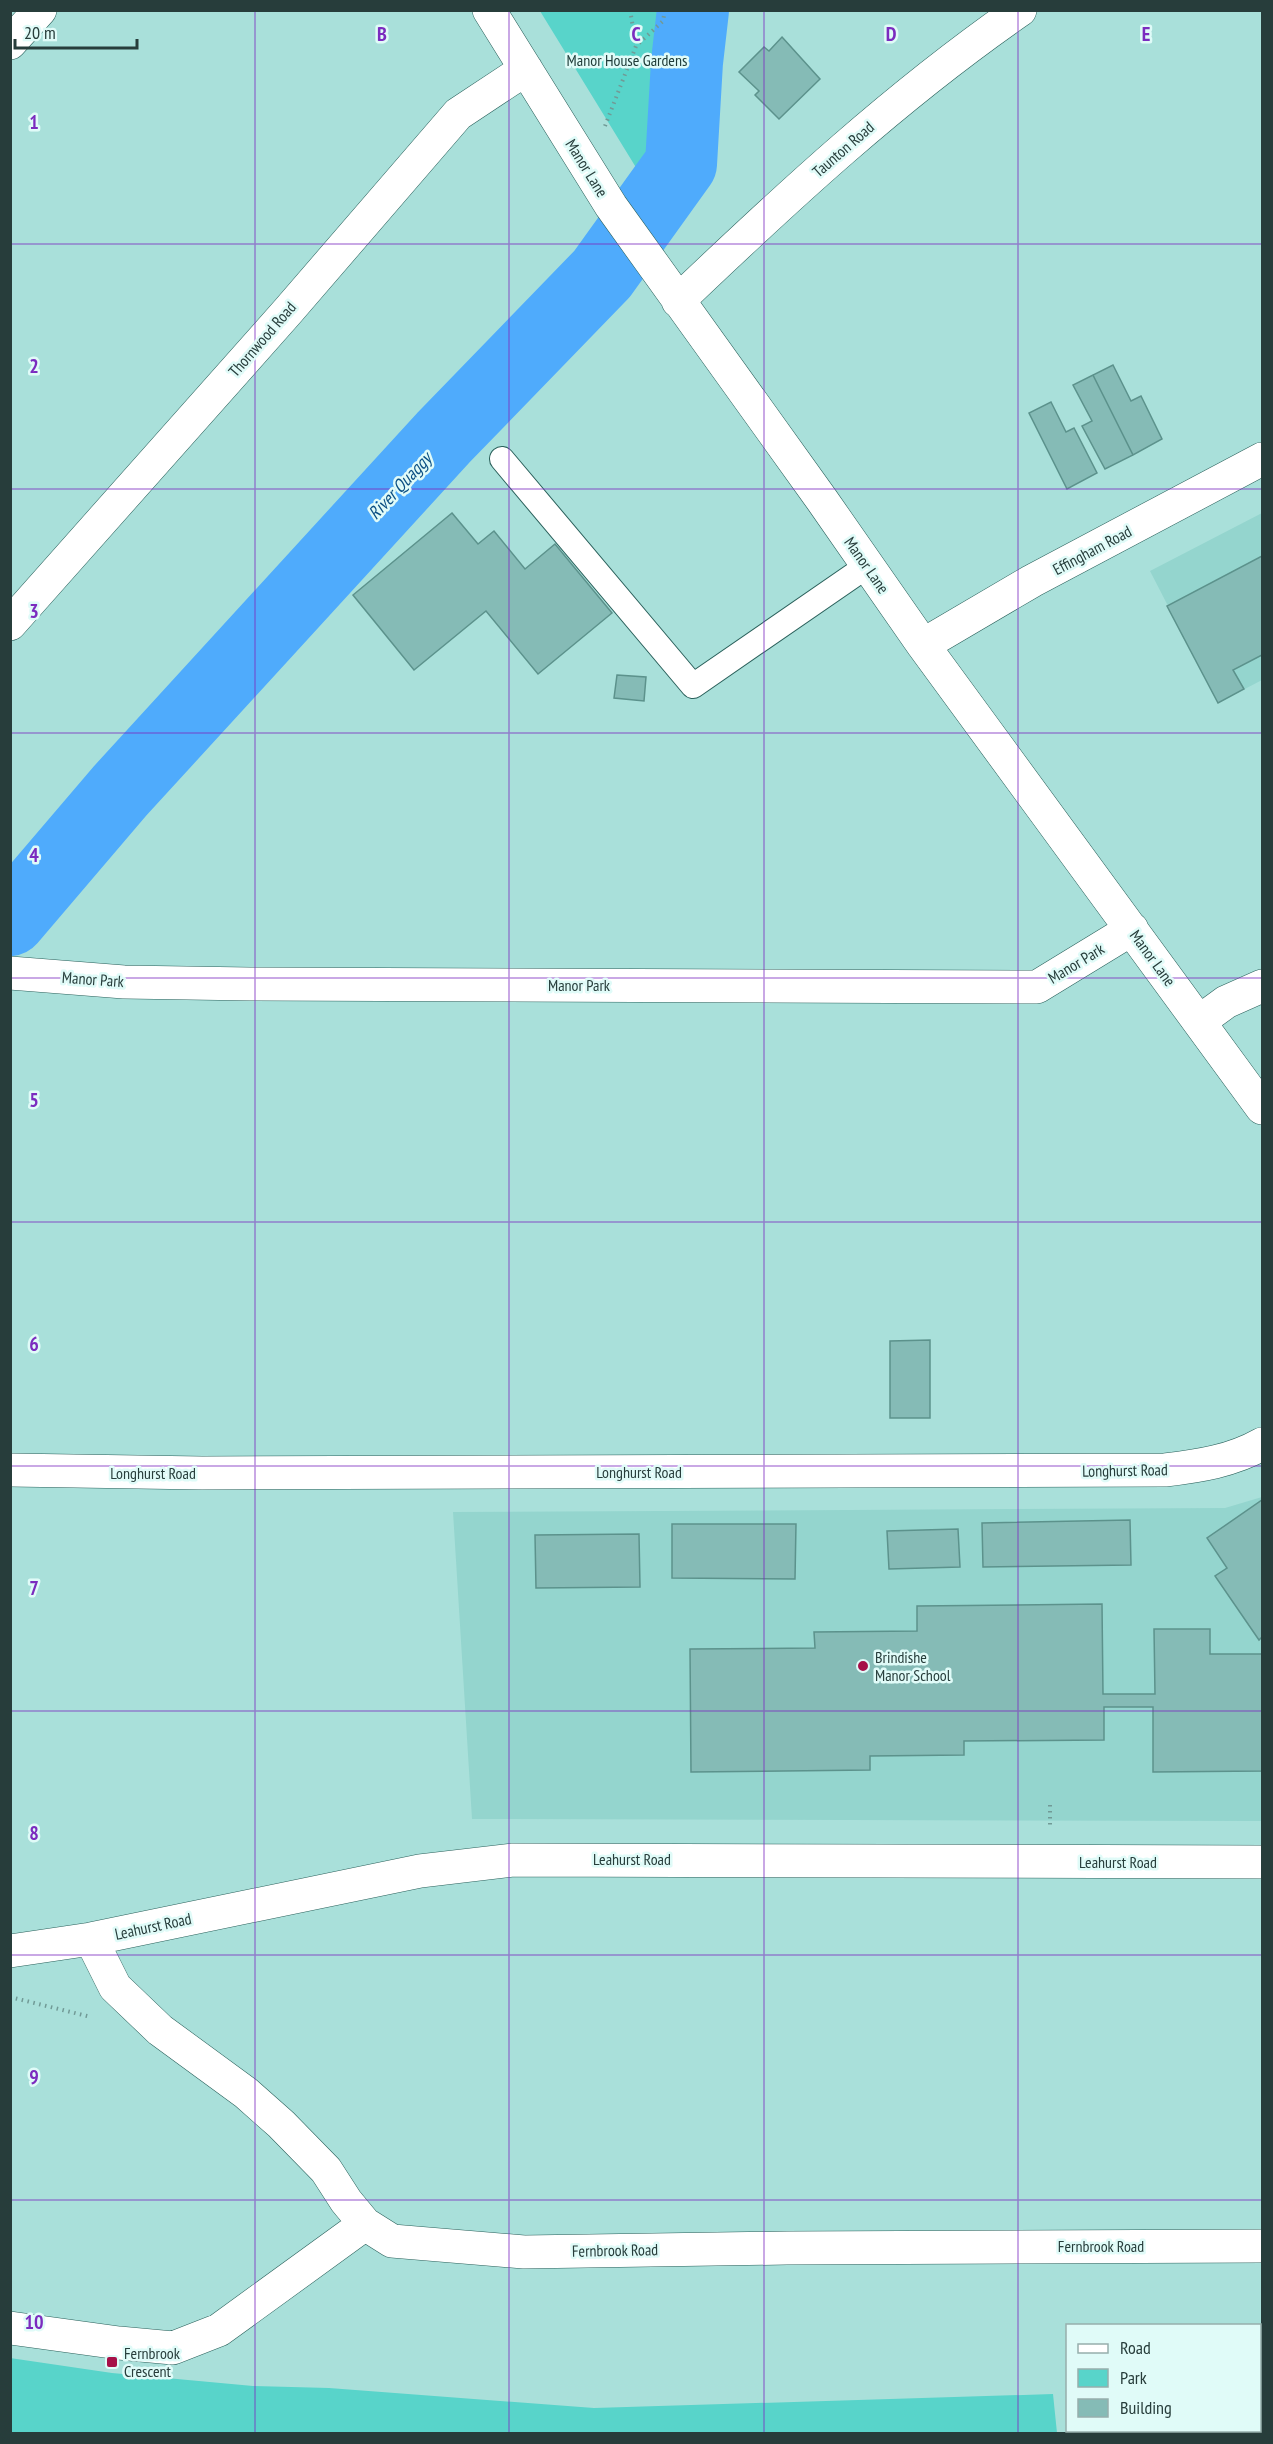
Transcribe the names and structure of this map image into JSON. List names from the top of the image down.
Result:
{
  "streets": {
    "street": [
      "Taunton Road",
      "Manor Lane",
      "Thornwood Road",
      "Effingham Road",
      "Manor Park",
      "Longhurst Road",
      "Leahurst Road",
      "Fernbrook Road"
    ]
  },
  "crossings": [
    ["Taunton Road", "Manor Lane"],
    ["Manor Lane", "Thornwood Road"],
    ["Manor Lane", "Effingham Road"],
    ["Manor Lane", "Manor Park"]
  ],
  "water": ["River Quaggy"],
  "parks": ["Manor House Gardens"],
  "places": {
    "other": ["Brindishe Manor School"],
    "transit": ["Fernbrook Crescent"]
  },
  "legend": ["Road", "Park", "Building"],
  "scale_bar": "20 m",
  "grid": {
    "columns": [
      "B",
      "C",
      "D",
      "E"
    ],
    "rows": [
      "1",
      "2",
      "3",
      "4",
      "5",
      "6",
      "7",
      "8",
      "9",
      "10"
    ]
  }
}
